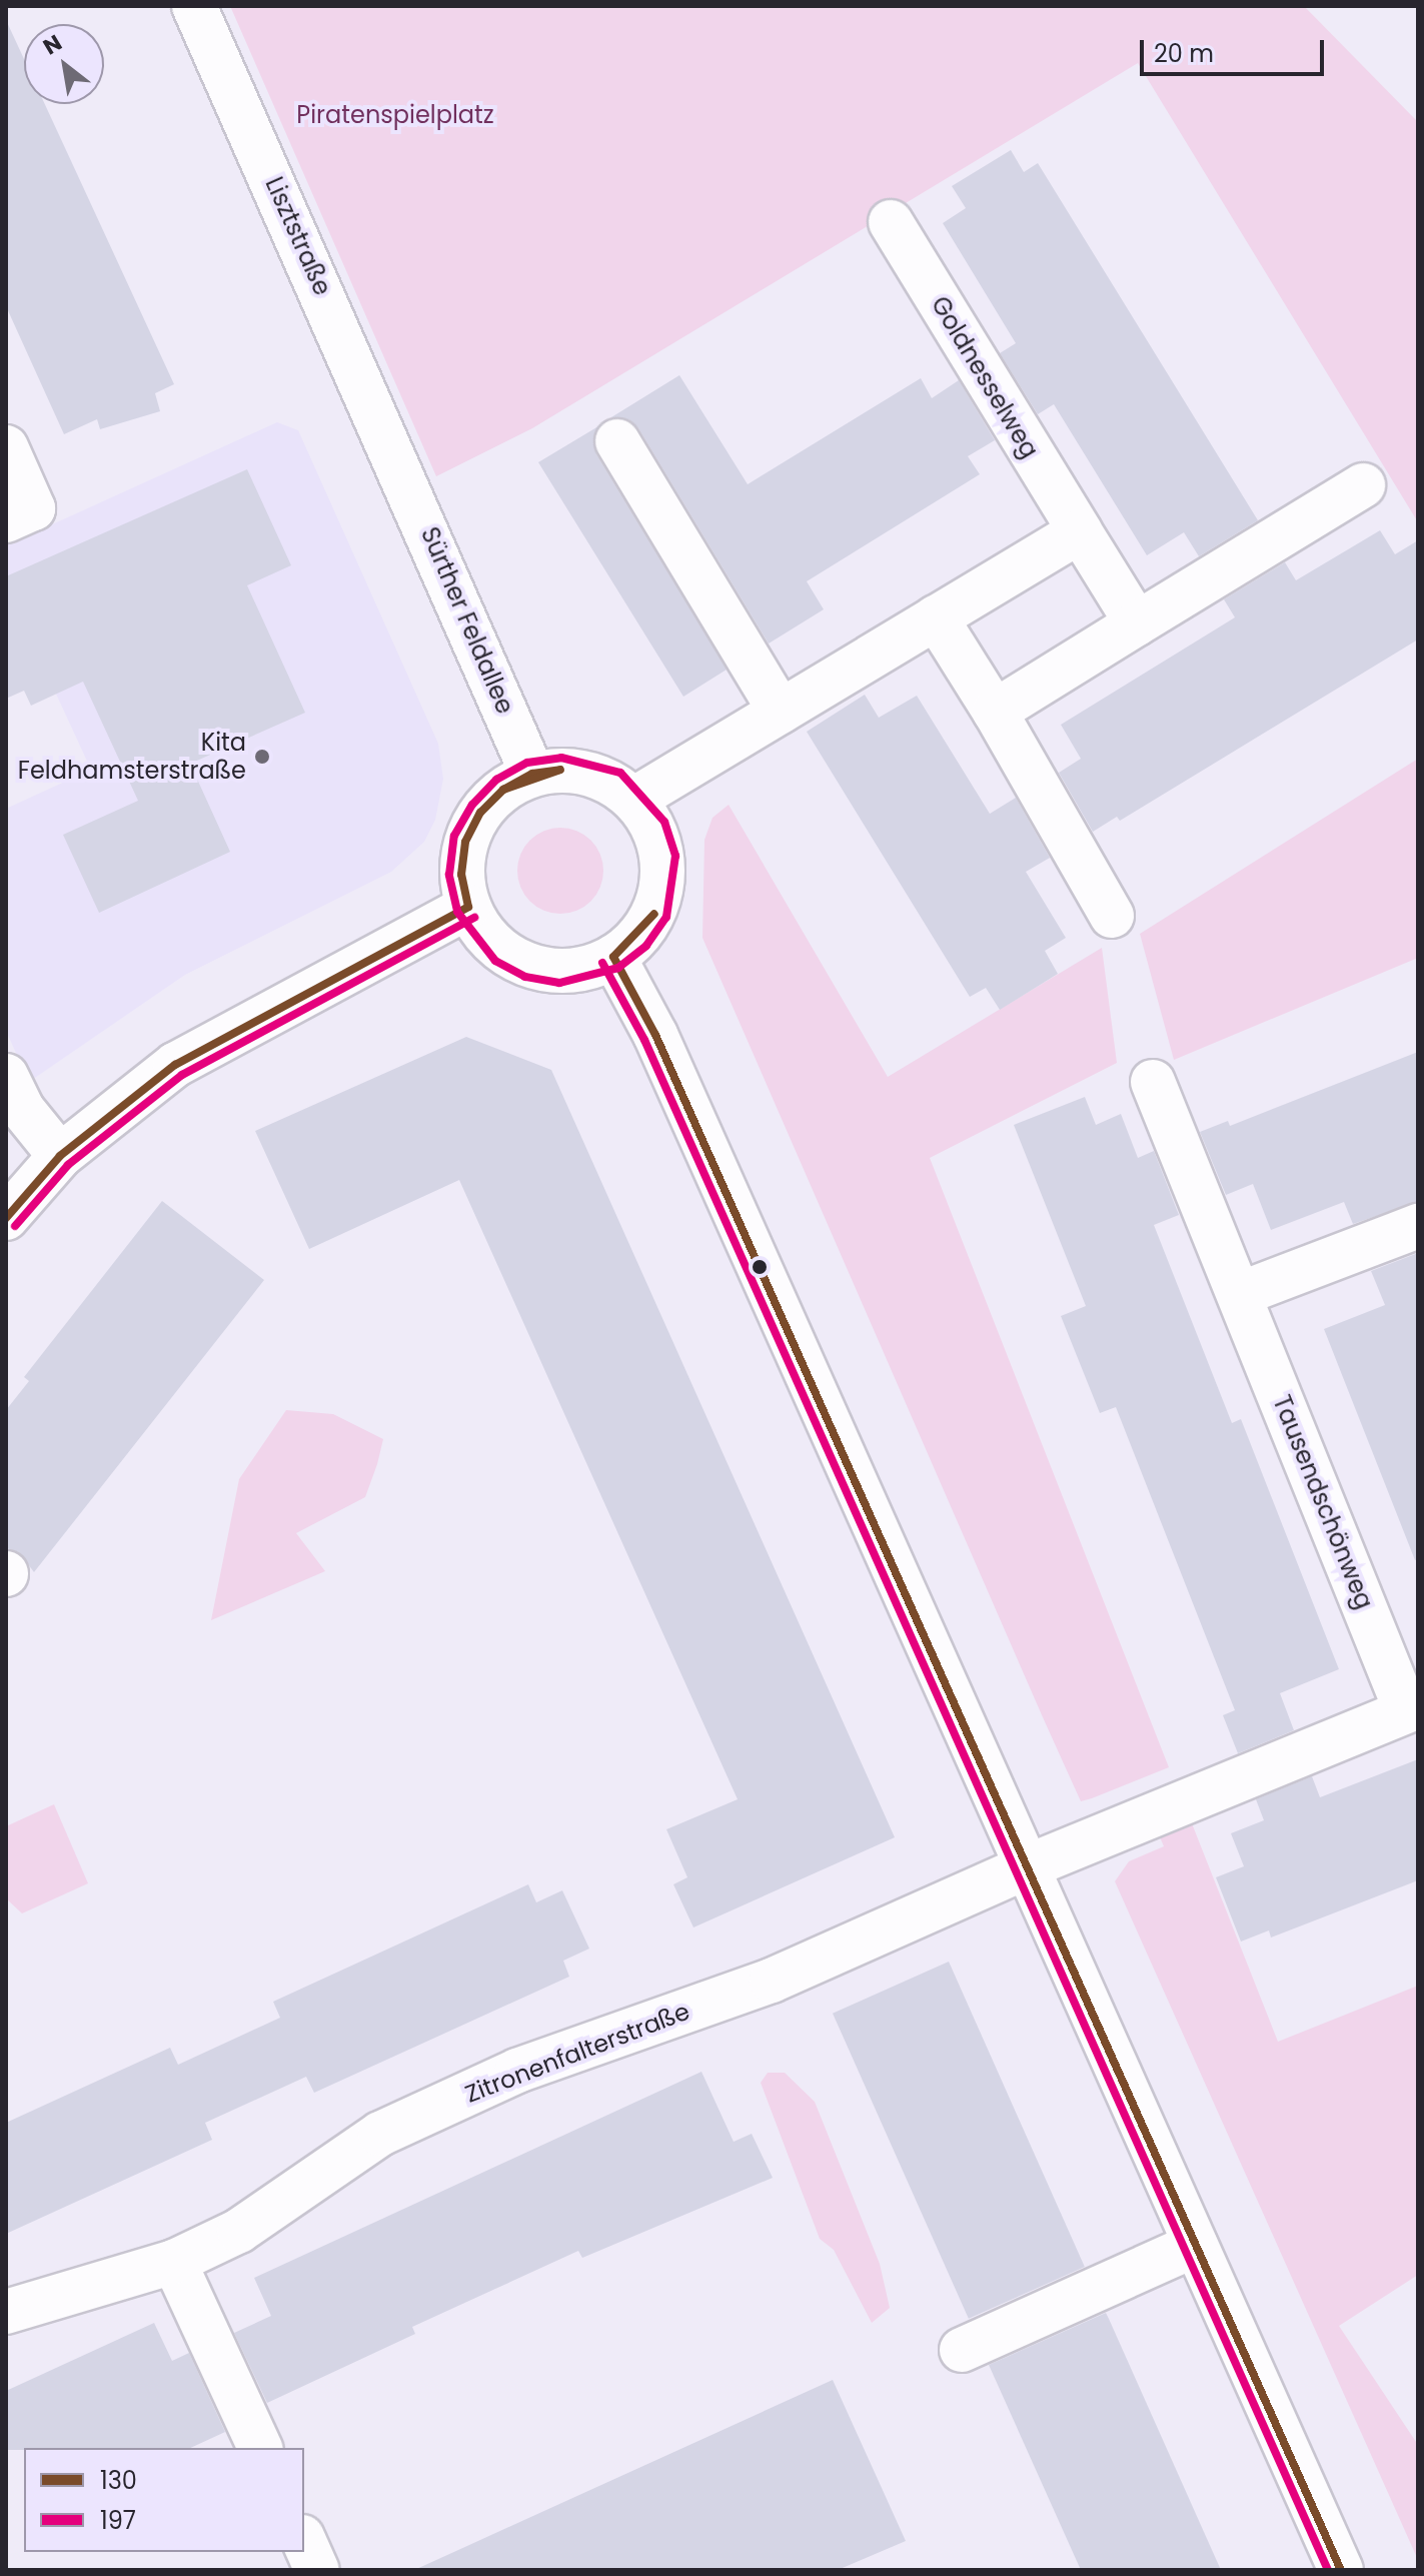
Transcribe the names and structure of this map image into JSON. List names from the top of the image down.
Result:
{
  "streets": {
    "street": [
      "Lisztstraße",
      "Goldnesselweg",
      "Sürther Feldallee",
      "Tausendschönweg",
      "Zitronenfalterstraße"
    ]
  },
  "crossings": [
    ["Lisztstraße", "Sürther Feldallee"],
    ["Tausendschönweg", "Zitronenfalterstraße"]
  ],
  "parks": ["Piratenspielplatz"],
  "places": ["Kita Feldhamsterstraße"],
  "lines": ["transit line 197", "transit line 130"],
  "legend": ["130", "197"],
  "scale_bar": "20 m",
  "north": "top left"
}
